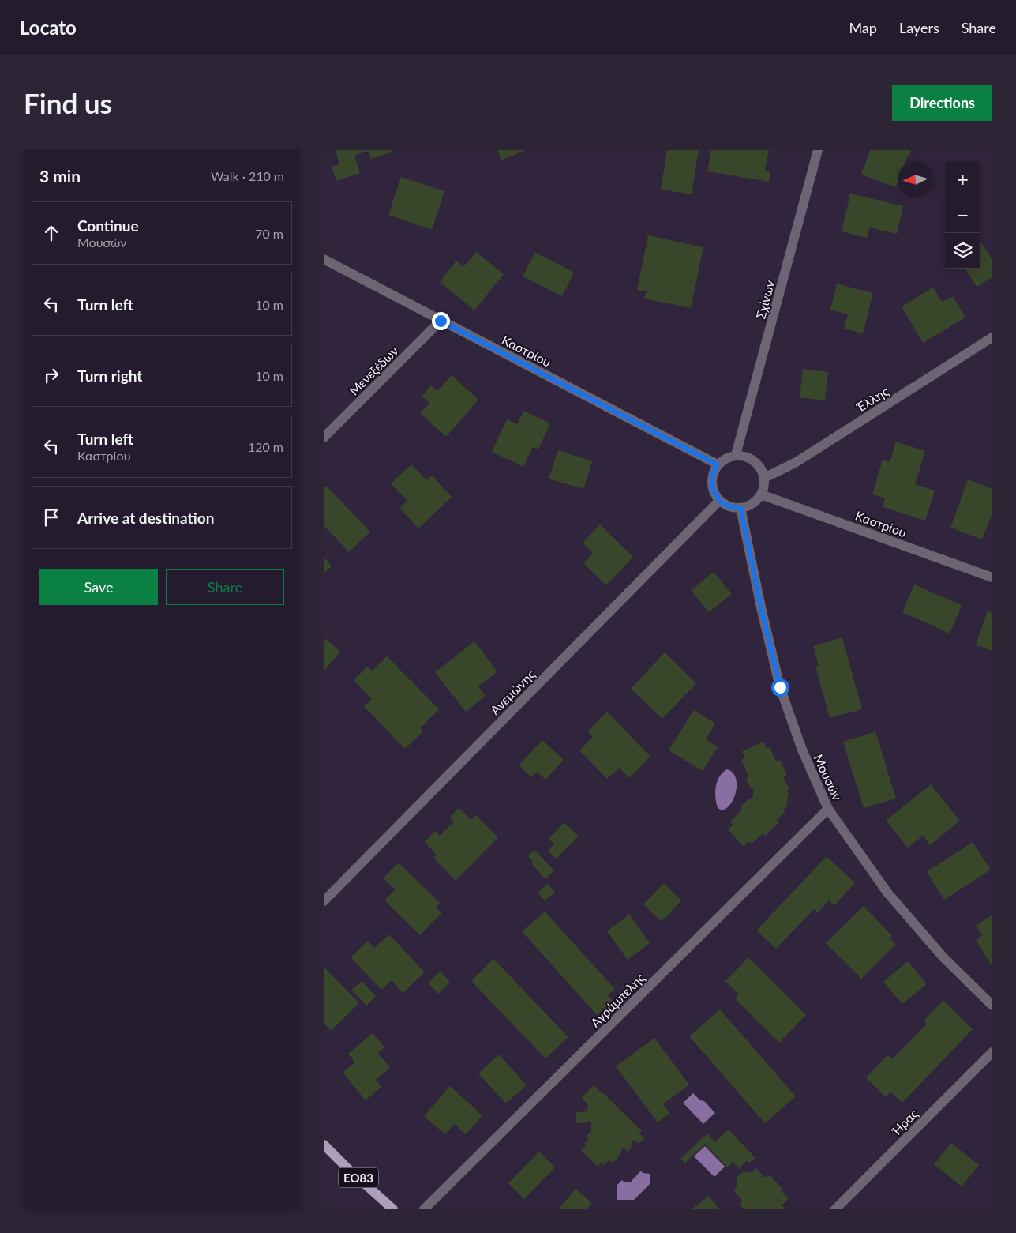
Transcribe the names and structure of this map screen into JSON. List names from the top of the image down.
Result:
{
  "streets": {
    "main road": ["ΕΟ83"],
    "street": [
      "Σχίνων",
      "Καστρίου",
      "Μενεξέδων",
      "Έλλης",
      "Ανεμώνης",
      "Μουσών",
      "Αγράμπελης",
      "Ήρας"
    ]
  },
  "crossings": [
    ["Σχίνων", "Καστρίου"],
    ["Σχίνων", "Έλλης"],
    ["Σχίνων", "Ανεμώνης"],
    ["Σχίνων", "Μουσών"],
    ["Καστρίου", "Μενεξέδων"],
    ["Καστρίου", "Έλλης"],
    ["Καστρίου", "Ανεμώνης"],
    ["Καστρίου", "Μουσών"],
    ["Έλλης", "Ανεμώνης"],
    ["Έλλης", "Μουσών"],
    ["Ανεμώνης", "Μουσών"],
    ["Μουσών", "Αγράμπελης"]
  ],
  "north": "left",
  "page": {
    "header": "Locato",
    "nav": ["Map", "Layers", "Share"],
    "buttons": [
      "Directions",
      ["Save", "Share"]
    ],
    "title": "Find us",
    "heading": ["3 min", "Walk · 210 m"],
    "map_buttons": ["+", "−"],
    "list": [
      ["Continue", "Μουσών", "70 m"],
      ["Turn left", "10 m"],
      ["Turn right", "10 m"],
      ["Turn left", "Καστρίου", "120 m"],
      "Arrive at destination"
    ]
  }
}
